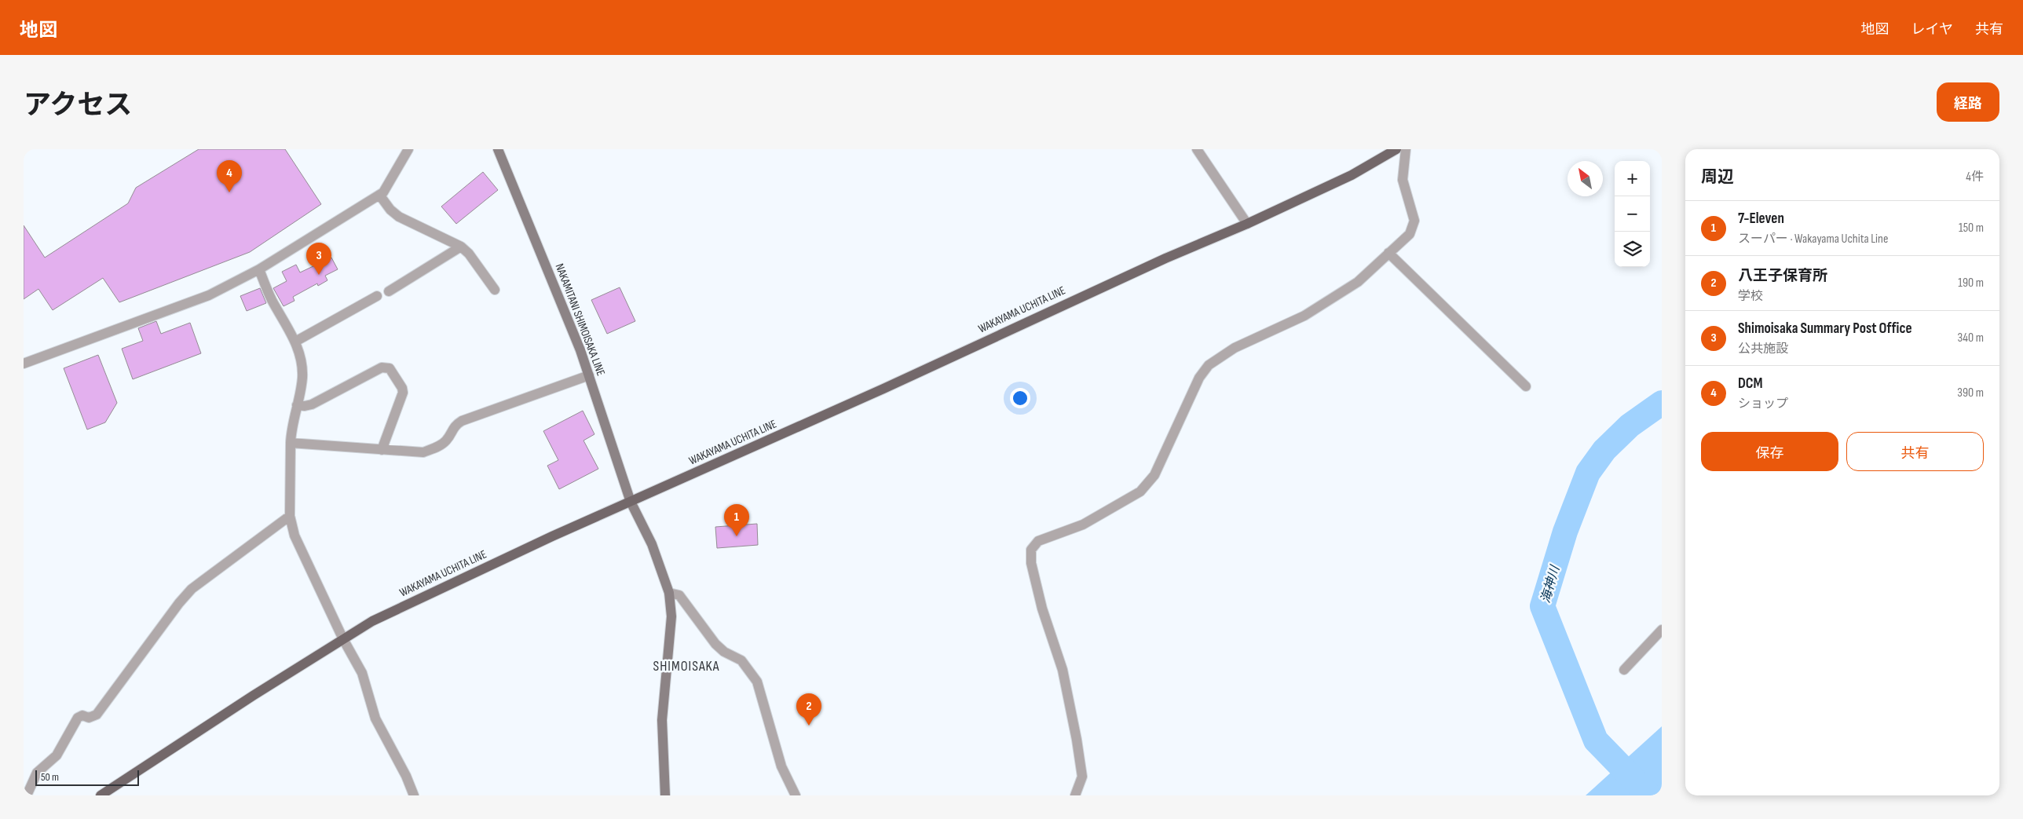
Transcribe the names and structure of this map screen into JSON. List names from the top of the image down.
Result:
{
  "streets": {
    "main road": ["WAKAYAMA UCHITA LINE", "NAKAMITANI SHIMOISAKA LINE"]
  },
  "crossings": [
    ["WAKAYAMA UCHITA LINE", "NAKAMITANI SHIMOISAKA LINE"]
  ],
  "districts": ["SHIMOISAKA"],
  "water": ["海神川"],
  "scale_bar": "50 m",
  "north": "top left",
  "page": {
    "header": "地図",
    "nav": ["地図", "レイヤ", "共有"],
    "title": "アクセス",
    "buttons": [
      "経路",
      ["保存", "共有"]
    ],
    "heading": ["周辺", "4件"],
    "pins": [
      "4",
      "3",
      "1",
      "2"
    ],
    "map_buttons": ["+", "−"],
    "list": [
      {
        "mark": "1",
        "name": "7-Eleven",
        "note": "スーパー · Wakayama Uchita Line",
        "value": "150 m"
      },
      {
        "mark": "2",
        "name": "八王子保育所",
        "note": "学校",
        "value": "190 m"
      },
      {
        "mark": "3",
        "name": "Shimoisaka Summary Post Office",
        "note": "公共施設",
        "value": "340 m"
      },
      {
        "mark": "4",
        "name": "DCM",
        "note": "ショップ",
        "value": "390 m"
      }
    ],
    "scale": "50 m"
  }
}
